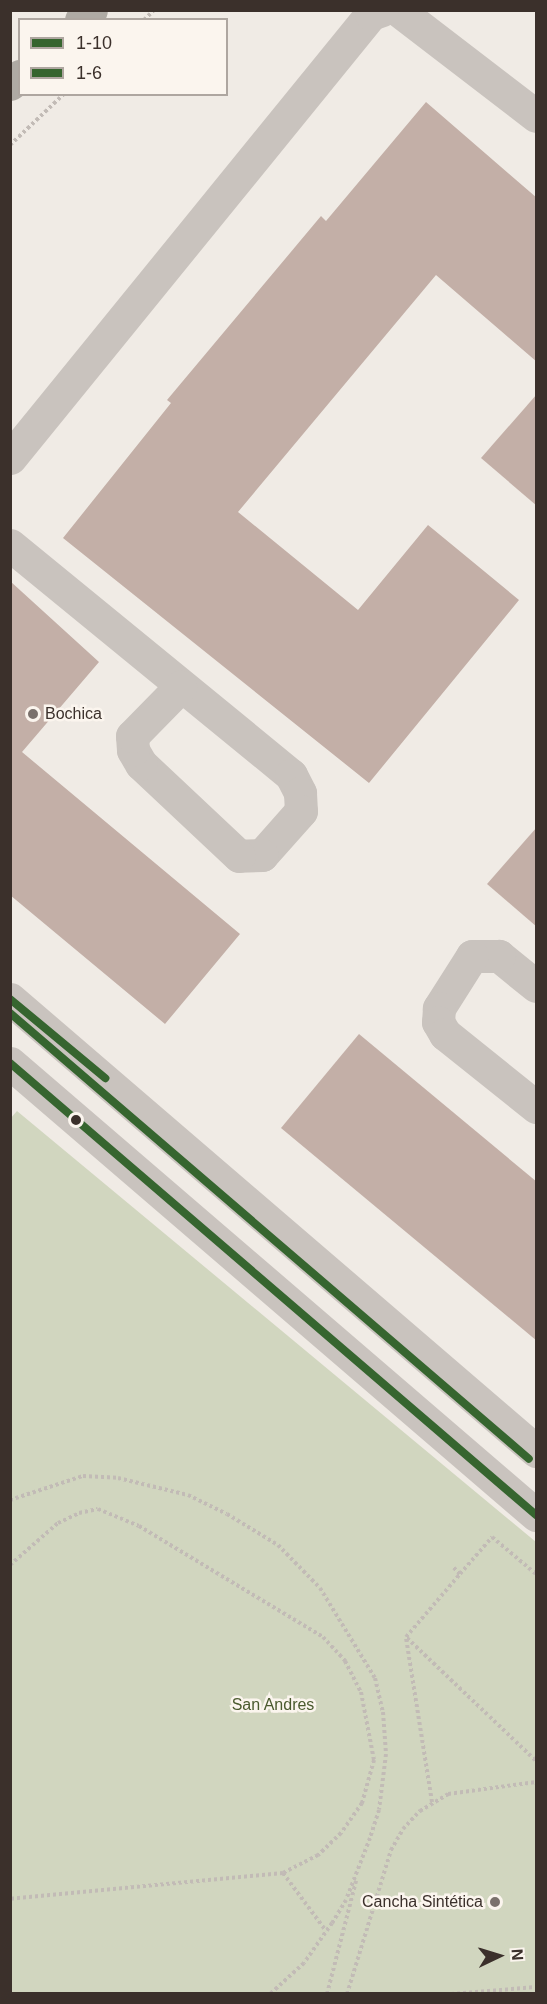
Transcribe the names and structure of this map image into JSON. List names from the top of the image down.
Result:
{
  "parks": ["San Andres"],
  "places": ["Bochica", "Cancha Sintética"],
  "lines": ["transit line 1-10", "transit line 1-6"],
  "legend": ["1-10", "1-6"],
  "north": "right"
}
